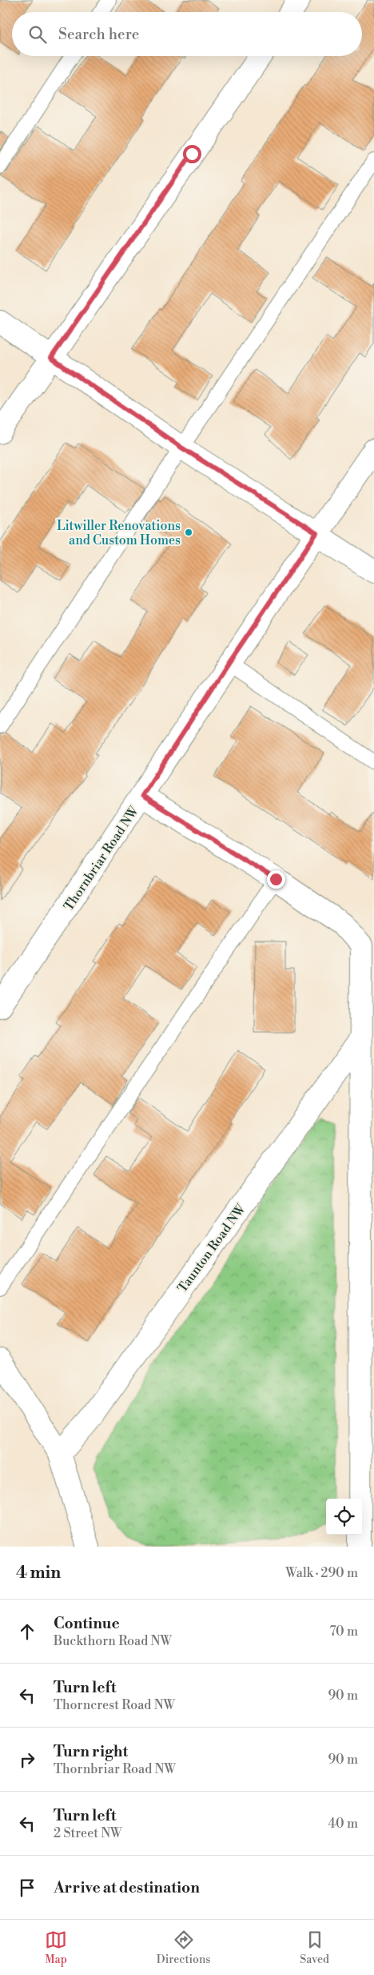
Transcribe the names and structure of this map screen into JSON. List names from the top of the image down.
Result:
{
  "streets": {
    "street": ["Thornbriar Road NW", "Taunton Road NW"]
  },
  "places": ["Litwiller Renovations and Custom Homes"],
  "page": {
    "search": "Search here",
    "heading": ["4 min", "Walk · 290 m"],
    "list": [
      ["Continue", "Buckthorn Road NW", "70 m"],
      ["Turn left", "Thorncrest Road NW", "90 m"],
      ["Turn right", "Thornbriar Road NW", "90 m"],
      ["Turn left", "2 Street NW", "40 m"],
      "Arrive at destination"
    ],
    "nav": ["Map", "Directions", "Saved"]
  }
}
